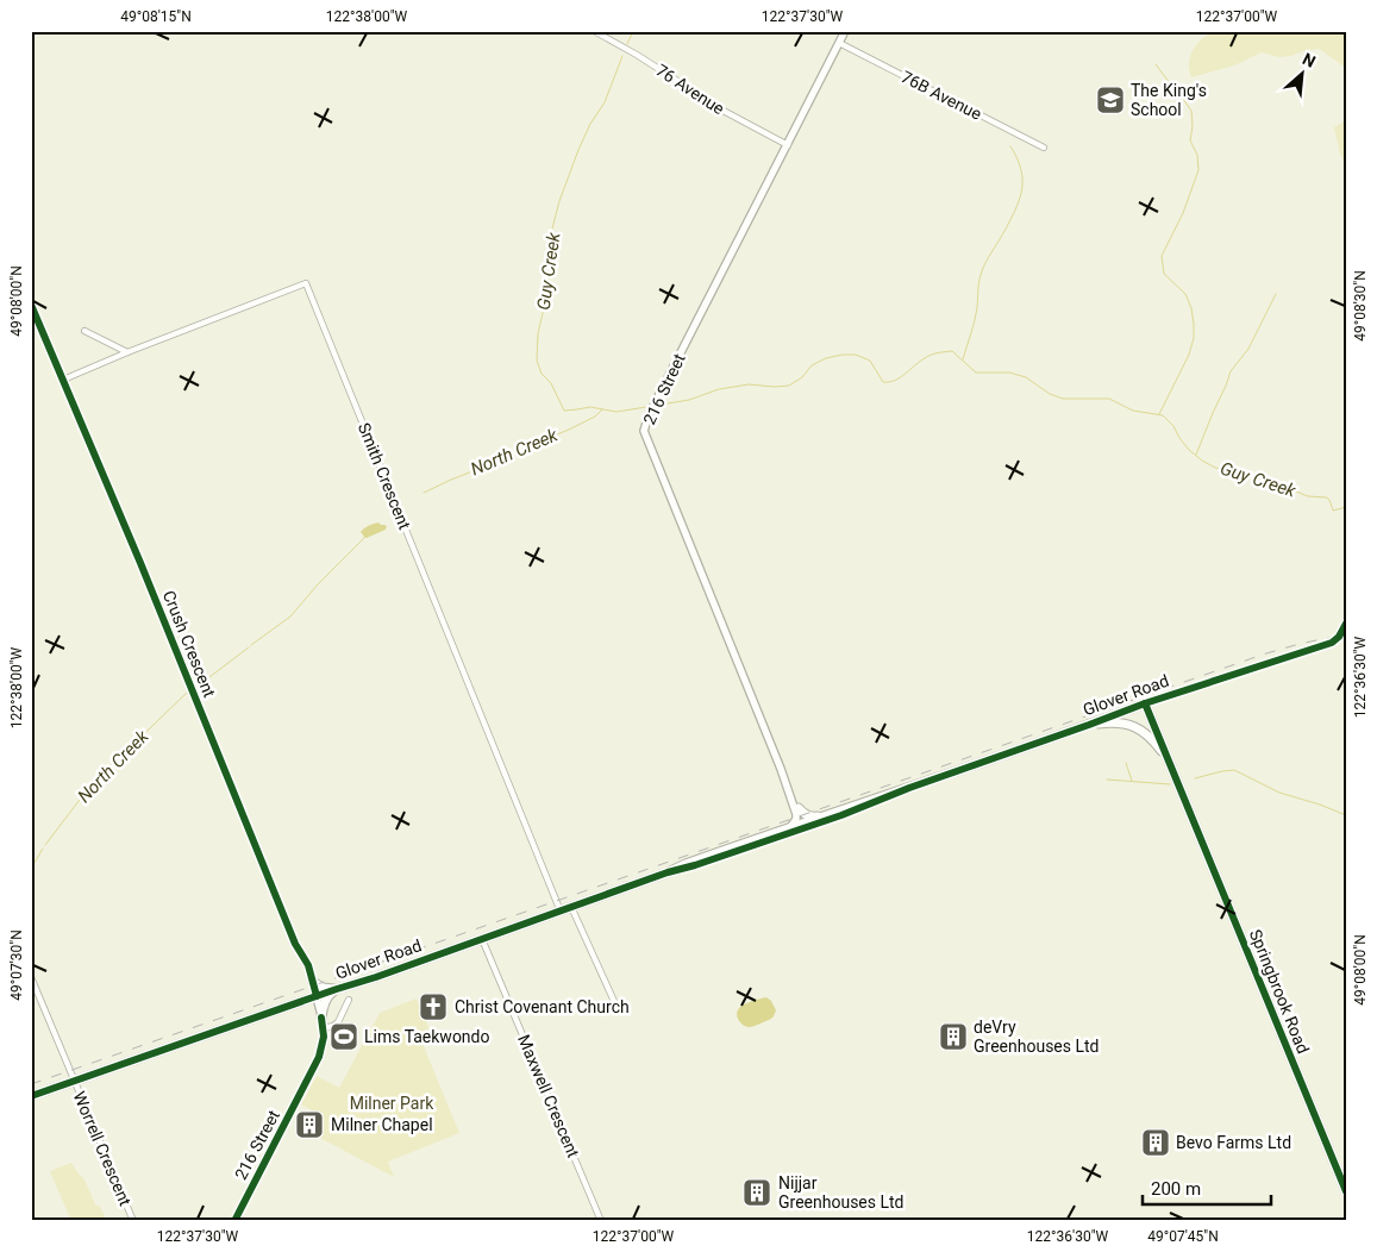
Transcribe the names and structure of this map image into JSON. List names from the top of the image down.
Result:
{
  "streets": {
    "highway": ["Glover Road", "Springbrook Road"],
    "main road": ["216 Street", "Crush Crescent"],
    "street": [
      "76 Avenue",
      "76B Avenue",
      "Smith Crescent",
      "Maxwell Crescent",
      "Worrell Crescent"
    ]
  },
  "crossings": [
    ["76 Avenue", "216 Street"],
    ["76B Avenue", "216 Street"],
    ["216 Street", "Crush Crescent"],
    ["216 Street", "Glover Road"],
    ["Smith Crescent", "Crush Crescent"],
    ["Smith Crescent", "Glover Road"],
    ["Crush Crescent", "Glover Road"],
    ["Glover Road", "Springbrook Road"],
    ["Glover Road", "Maxwell Crescent"],
    ["Glover Road", "Worrell Crescent"]
  ],
  "water": ["Guy Creek", "North Creek"],
  "parks": ["Milner Park"],
  "places": {
    "school or university": ["The King's School"],
    "church": ["Christ Covenant Church"],
    "sports": ["Lims Taekwondo"],
    "building": [
      "deVry Greenhouses Ltd",
      "Milner Chapel",
      "Bevo Farms Ltd",
      "Nijjar Greenhouses Ltd"
    ]
  },
  "scale_bar": "200 m",
  "north": "top right",
  "coordinates": [
    "49°08'15\"N",
    "122°38'00\"W",
    "122°37'30\"W",
    "122°37'00\"W",
    "49°08'00\"N",
    "49°08'30\"N",
    "122°36'30\"W",
    "49°07'30\"N",
    "49°07'45\"N"
  ]
}
